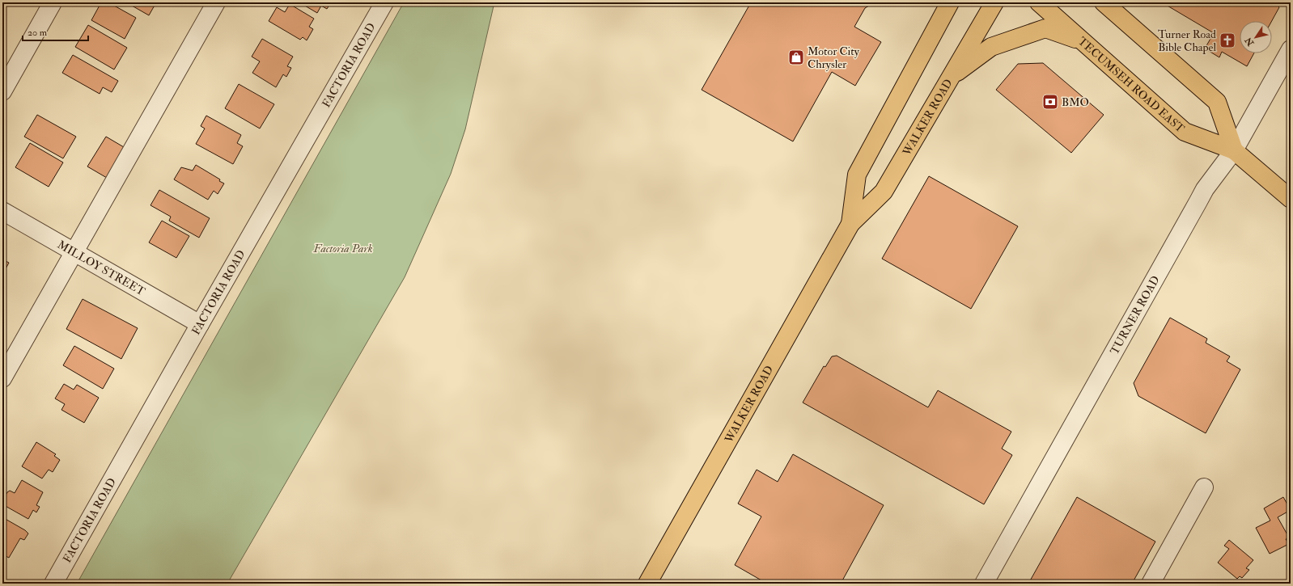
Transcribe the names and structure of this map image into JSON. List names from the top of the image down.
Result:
{
  "streets": {
    "main road": ["TECUMSEH ROAD EAST", "WALKER ROAD"],
    "street": ["FACTORIA ROAD", "MILLOY STREET", "TURNER ROAD"]
  },
  "crossings": [
    ["FACTORIA ROAD", "MILLOY STREET"],
    ["TECUMSEH ROAD EAST", "TURNER ROAD"]
  ],
  "parks": ["Factoria Park"],
  "places": {
    "church": ["Turner Road Bible Chapel"],
    "shop": ["Motor City Chrysler"],
    "bank": ["BMO"]
  },
  "scale_bar": "20 m",
  "north": "bottom left"
}
